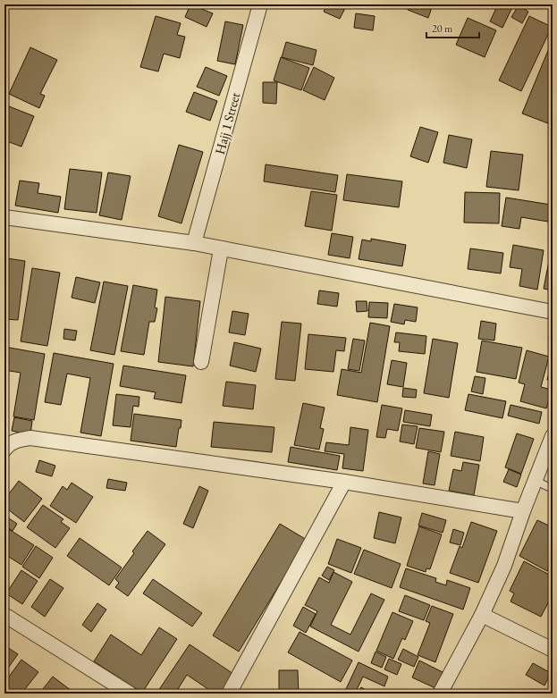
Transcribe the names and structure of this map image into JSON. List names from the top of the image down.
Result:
{
  "streets": {
    "street": ["Hajj 1 Street"]
  },
  "scale_bar": "20 m"
}
